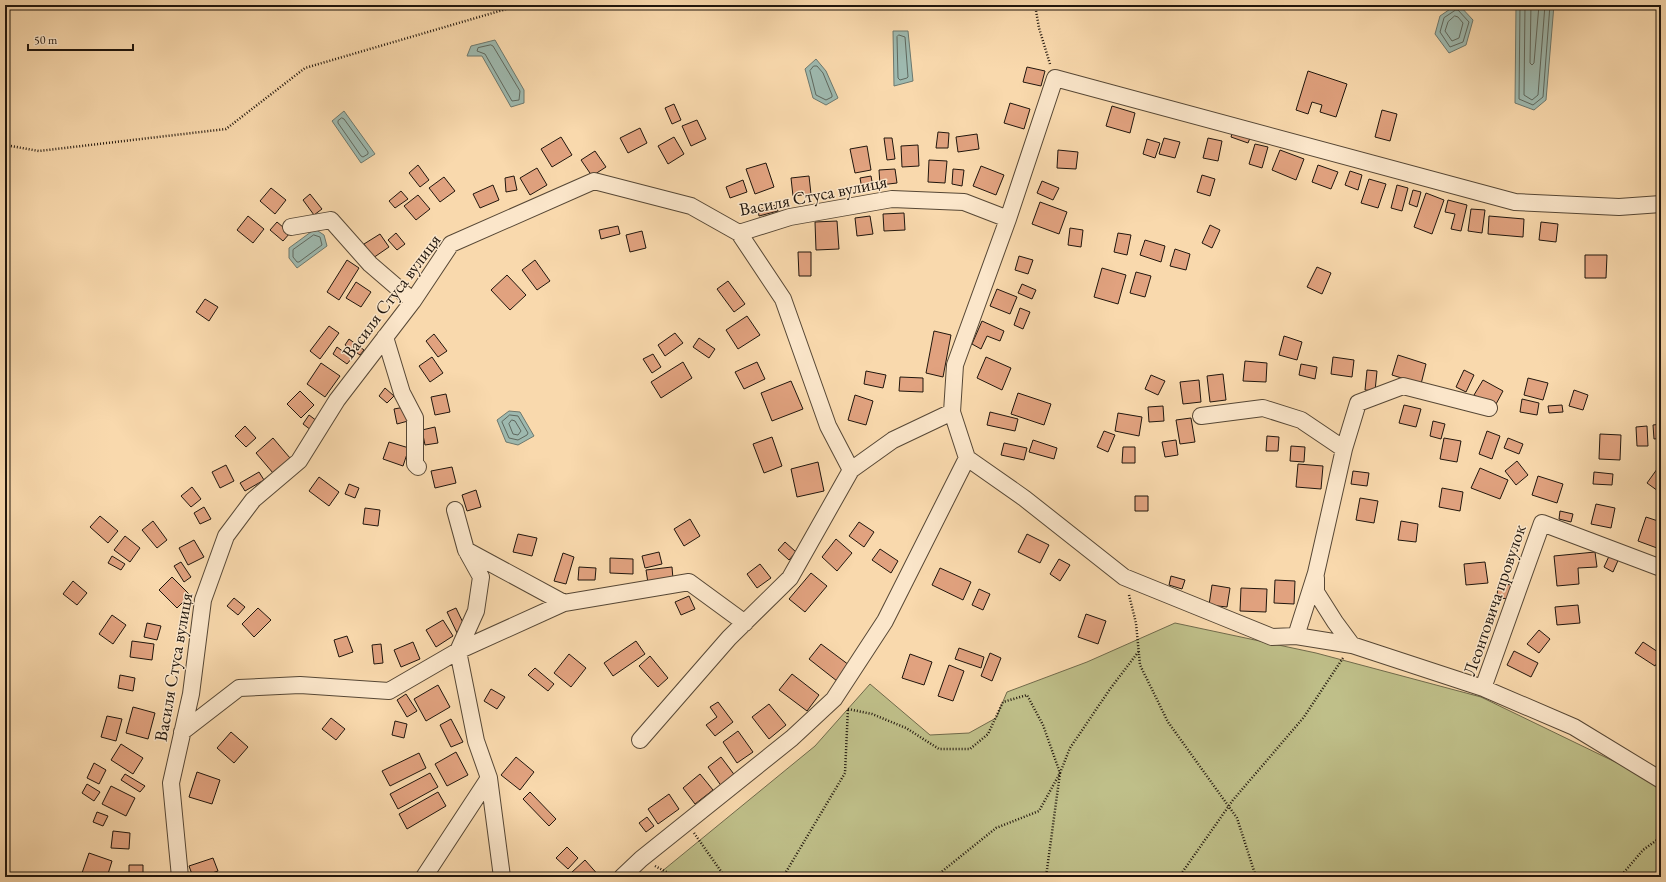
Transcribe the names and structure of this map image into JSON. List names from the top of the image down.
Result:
{
  "streets": {
    "street": ["Василя Стуса вулиця", "Леонтовича провулок"]
  },
  "scale_bar": "50 m"
}
